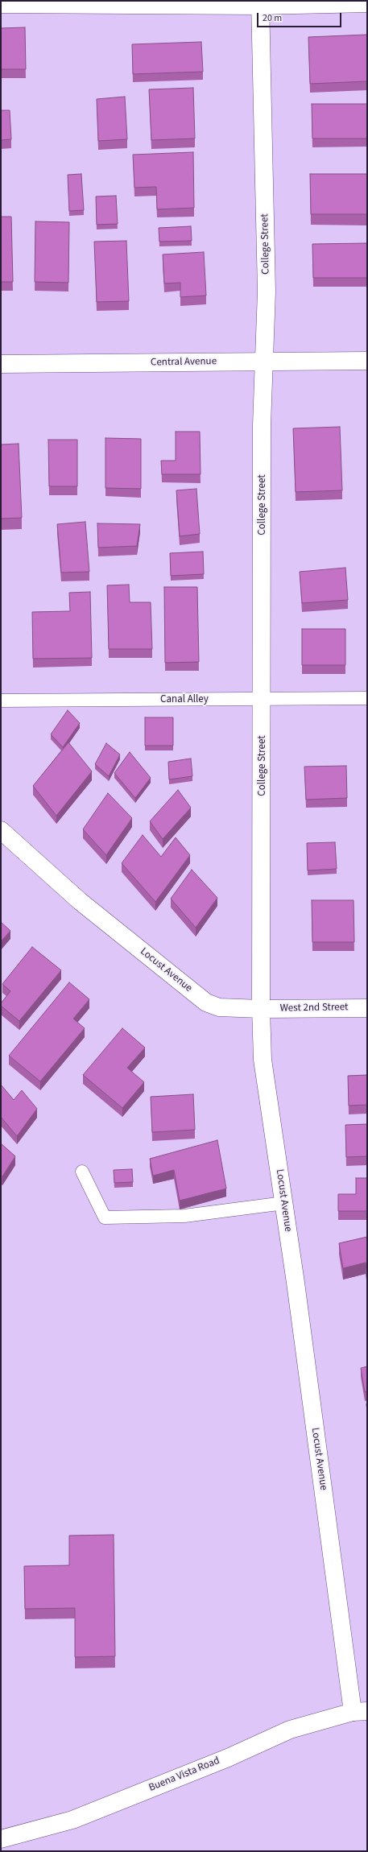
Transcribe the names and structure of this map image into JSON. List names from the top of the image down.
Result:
{
  "streets": {
    "street": [
      "College Street",
      "Central Avenue",
      "Locust Avenue",
      "West 2nd Street",
      "Buena Vista Road"
    ],
    "lane": ["Canal Alley"]
  },
  "crossings": [
    ["College Street", "Central Avenue"],
    ["College Street", "Canal Alley"],
    ["College Street", "Locust Avenue"],
    ["College Street", "West 2nd Street"],
    ["Locust Avenue", "West 2nd Street"],
    ["Locust Avenue", "Buena Vista Road"]
  ],
  "scale_bar": "20 m"
}
